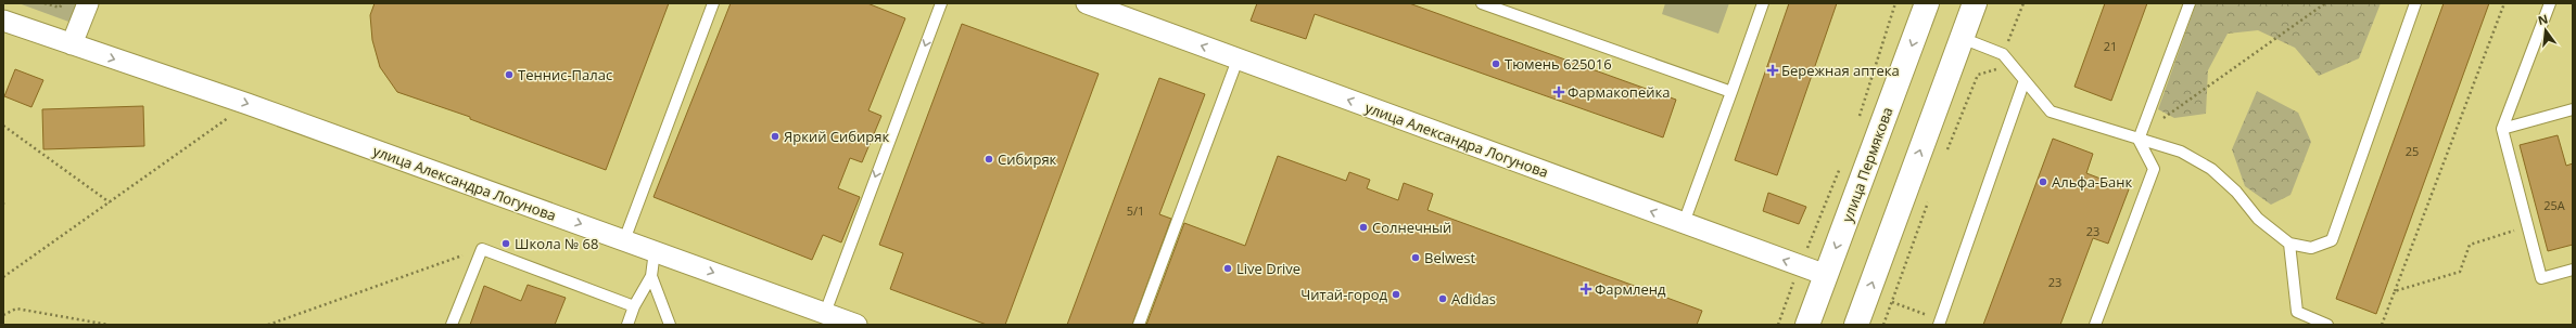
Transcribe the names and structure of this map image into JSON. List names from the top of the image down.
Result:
{
  "streets": {
    "main road": ["улица Пермякова"],
    "street": ["улица Александра Логунова"]
  },
  "crossings": [
    ["улица Александра Логунова", "улица Пермякова"]
  ],
  "places": {
    "other": [
      "Тюмень 625016",
      "Теннис-Палас",
      "Яркий Сибиряк",
      "Сибиряк",
      "Альфа-Банк",
      "Солнечный",
      "Школа № 68",
      "Belwest",
      "Live Drive",
      "Читай-город",
      "Adidas"
    ],
    "health": ["Бережная аптека", "Фармакопейка", "Фармленд"]
  },
  "house_numbers": [
    "21",
    "25",
    "25А",
    "5/1",
    "23",
    "23"
  ],
  "north": "top"
}
